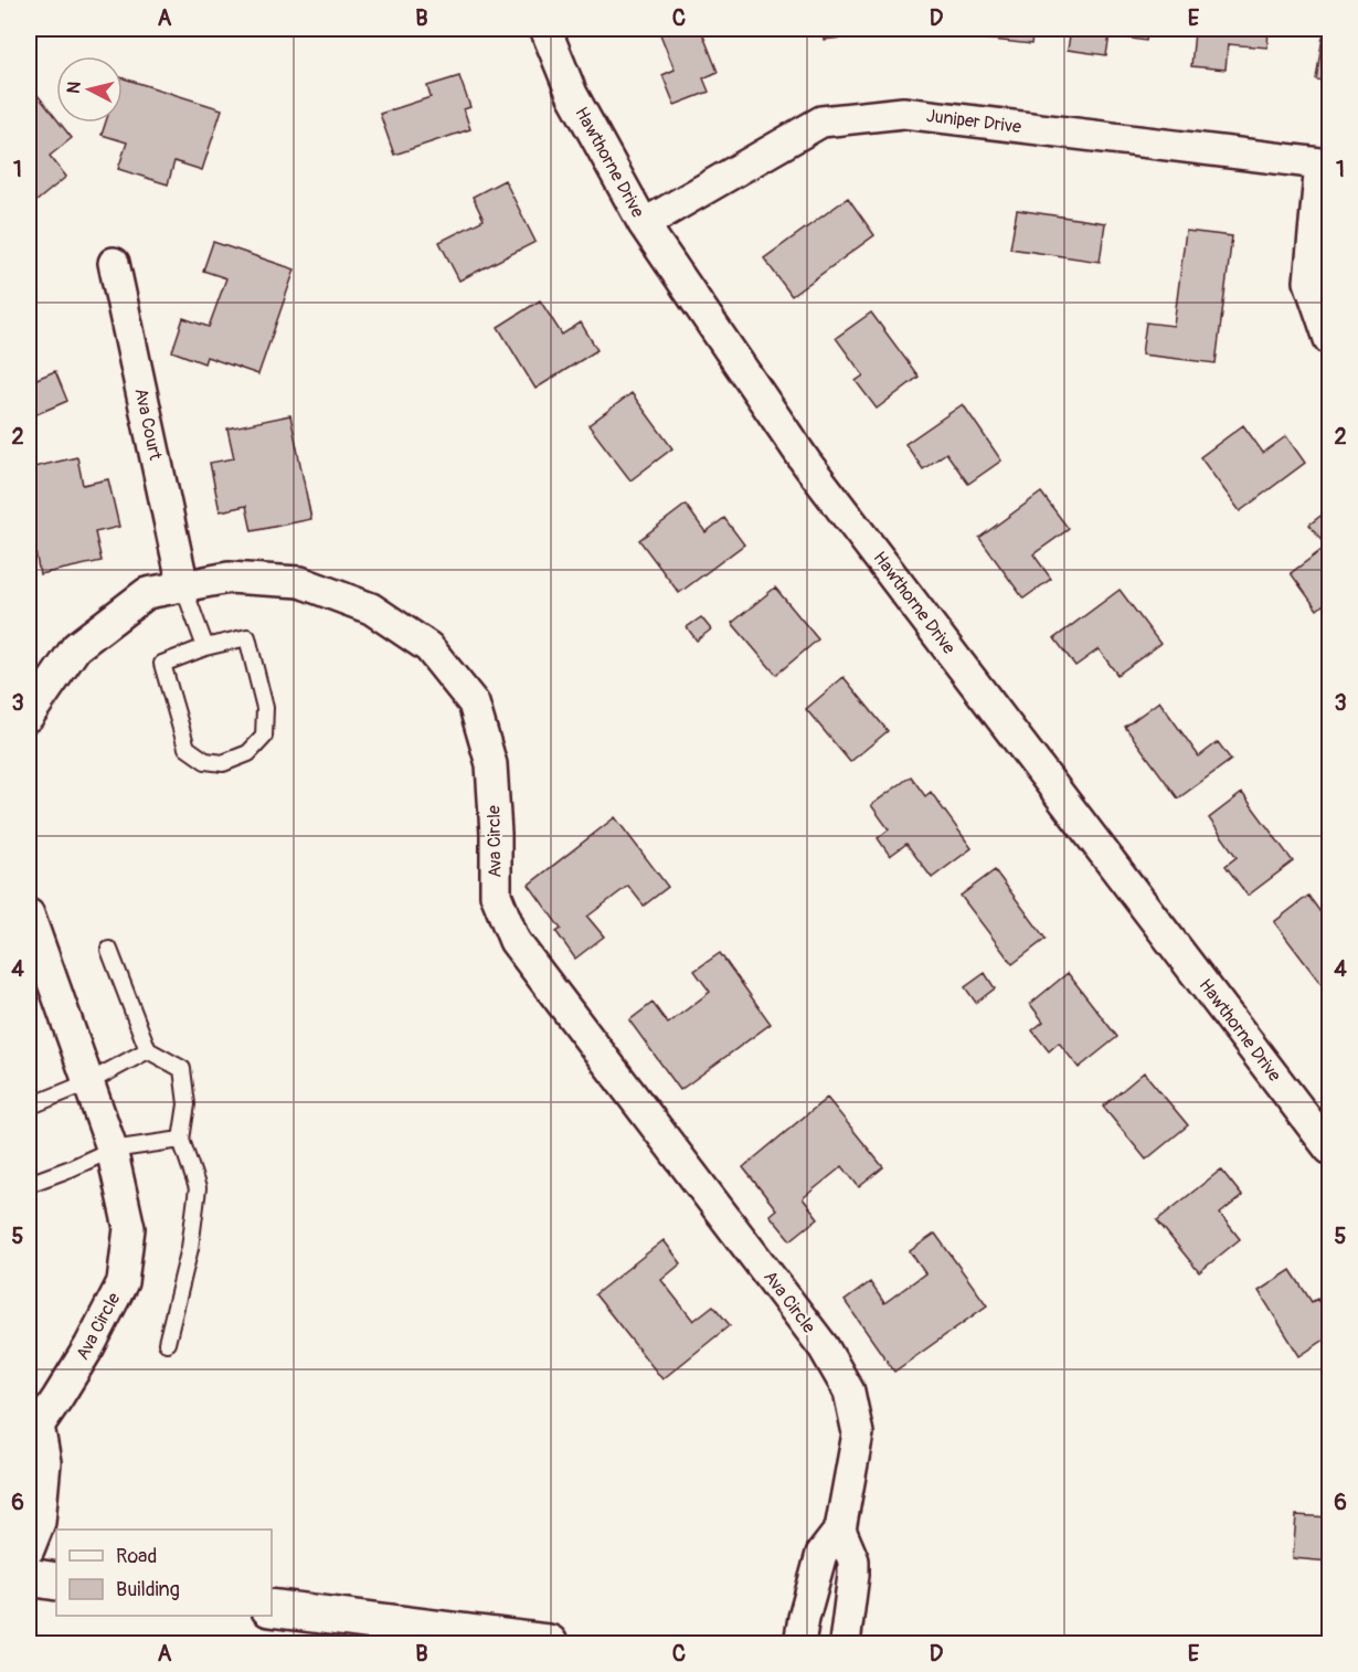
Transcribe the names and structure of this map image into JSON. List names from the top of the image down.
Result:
{
  "streets": {
    "street": [
      "Juniper Drive",
      "Hawthorne Drive",
      "Ava Court",
      "Ava Circle"
    ]
  },
  "crossings": [
    ["Juniper Drive", "Hawthorne Drive"],
    ["Ava Court", "Ava Circle"]
  ],
  "legend": ["Road", "Building"],
  "north": "left",
  "grid": {
    "columns": [
      "A",
      "B",
      "C",
      "D",
      "E"
    ],
    "rows": [
      "1",
      "2",
      "3",
      "4",
      "5",
      "6"
    ]
  }
}
